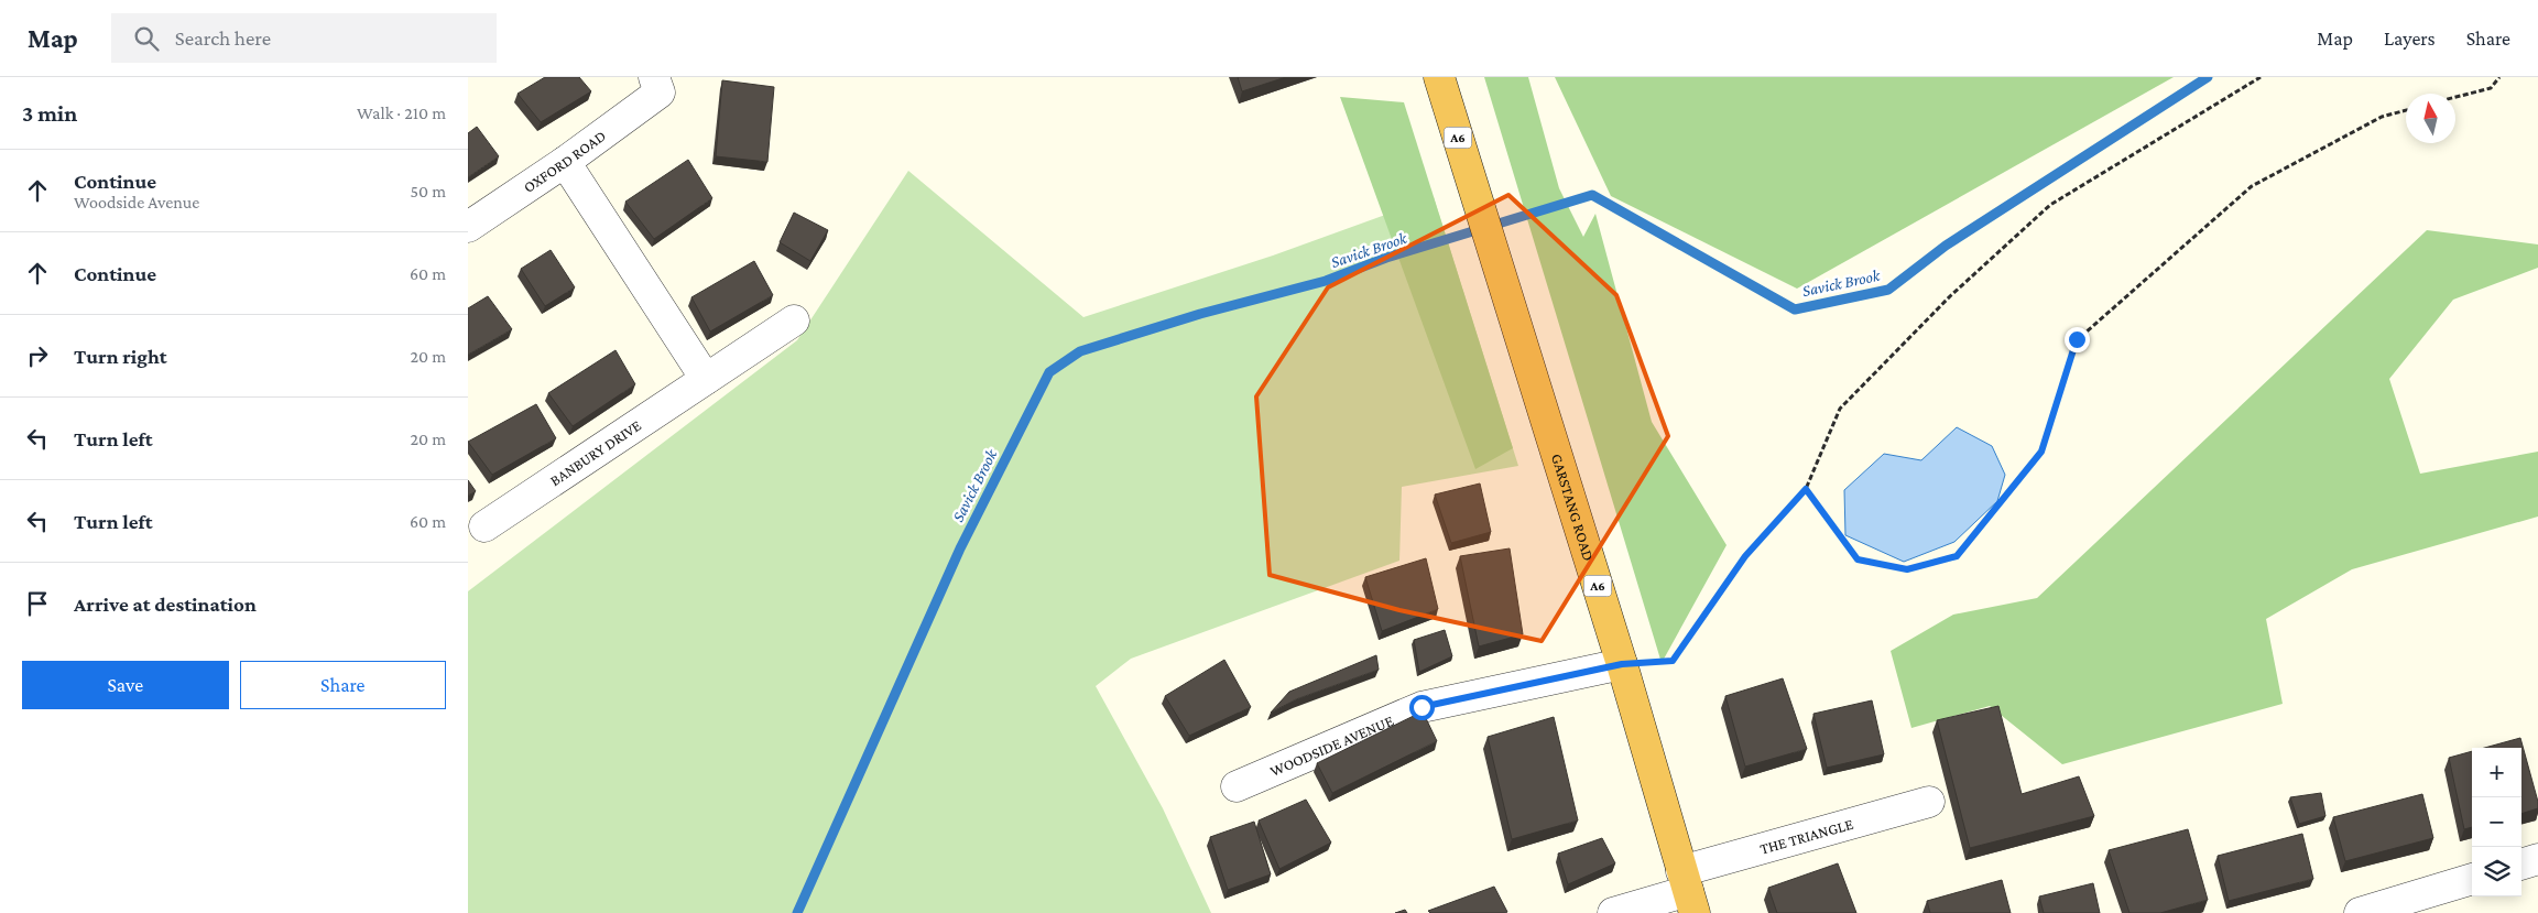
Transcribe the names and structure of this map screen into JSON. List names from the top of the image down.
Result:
{
  "streets": {
    "highway": ["A6", "GARSTANG ROAD"],
    "street": [
      "OXFORD ROAD",
      "BANBURY DRIVE",
      "WOODSIDE AVENUE",
      "THE TRIANGLE"
    ]
  },
  "crossings": [
    ["GARSTANG ROAD", "WOODSIDE AVENUE"],
    ["GARSTANG ROAD", "THE TRIANGLE"]
  ],
  "water": ["Savick Brook"],
  "north": "top",
  "page": {
    "header": "Map",
    "search": "Search here",
    "nav": ["Map", "Layers", "Share"],
    "heading": ["3 min", "Walk · 210 m"],
    "list": [
      ["Continue", "Woodside Avenue", "50 m"],
      ["Continue", "60 m"],
      ["Turn right", "20 m"],
      ["Turn left", "20 m"],
      ["Turn left", "60 m"],
      "Arrive at destination"
    ],
    "buttons": ["Save", "Share"],
    "map_buttons": ["+", "−"]
  }
}
